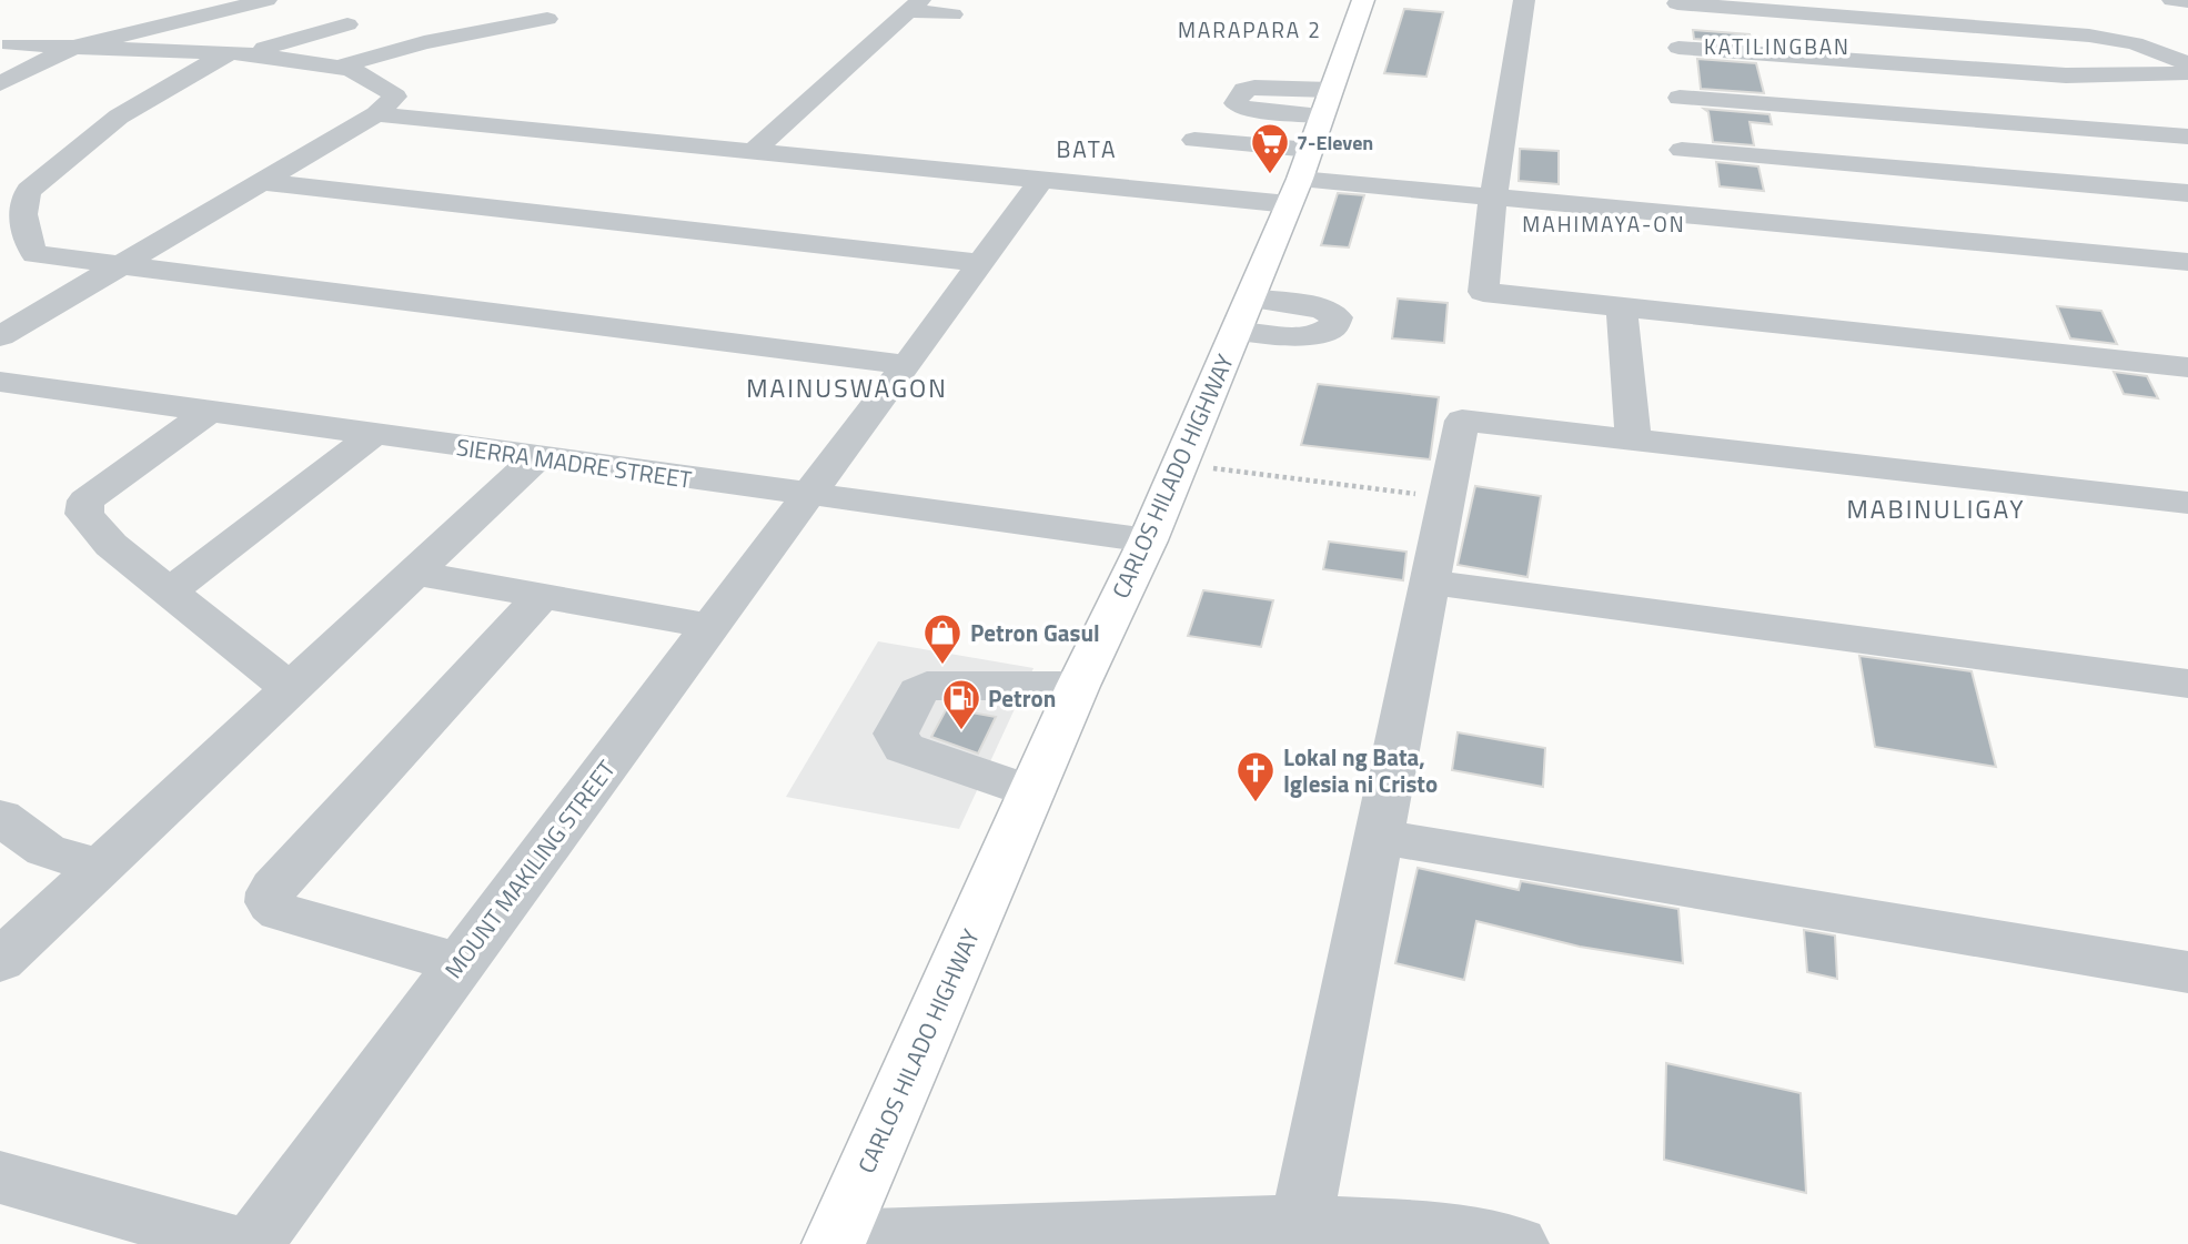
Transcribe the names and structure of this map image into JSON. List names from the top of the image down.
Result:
{
  "streets": {
    "main road": ["CARLOS HILADO HIGHWAY"],
    "street": ["SIERRA MADRE STREET", "MOUNT MAKILING STREET"]
  },
  "crossings": [
    ["SIERRA MADRE STREET", "CARLOS HILADO HIGHWAY"],
    ["SIERRA MADRE STREET", "MOUNT MAKILING STREET"]
  ],
  "districts": [
    "MARAPARA 2",
    "KATILINGBAN",
    "BATA",
    "MAHIMAYA-ON",
    "MAINUSWAGON",
    "MABINULIGAY"
  ],
  "places": {
    "supermarket": ["7-Eleven"],
    "shop": ["Petron Gasul"],
    "fuel station": ["Petron"],
    "church": ["Lokal ng Bata, Iglesia ni Cristo"]
  }
}
